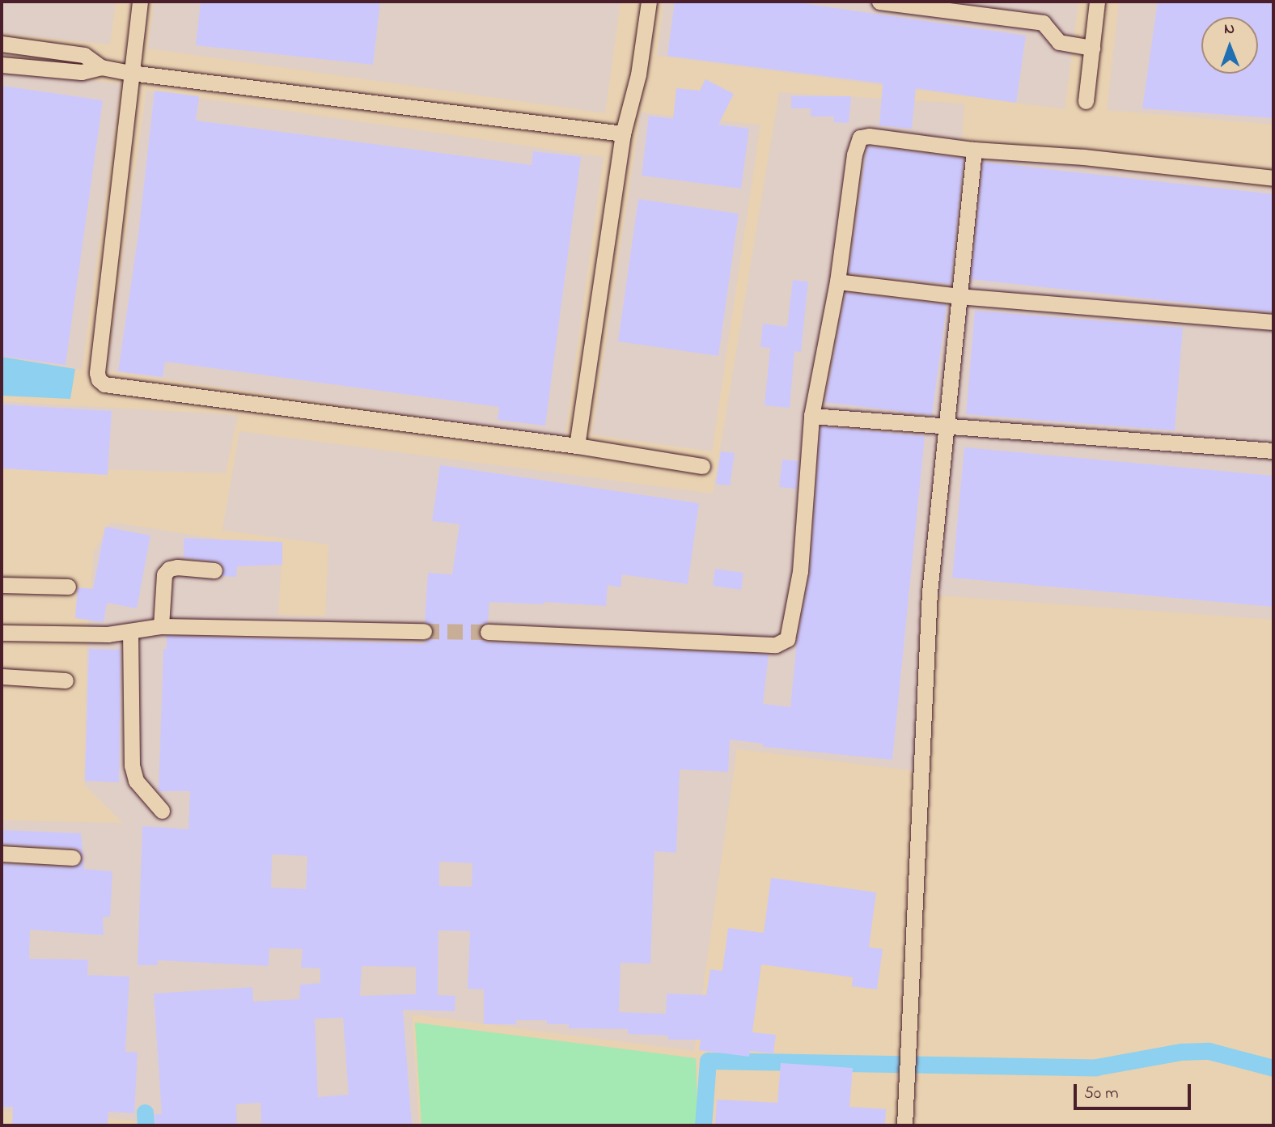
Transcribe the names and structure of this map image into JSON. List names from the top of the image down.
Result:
{
  "scale_bar": "50 m",
  "north": "top"
}
